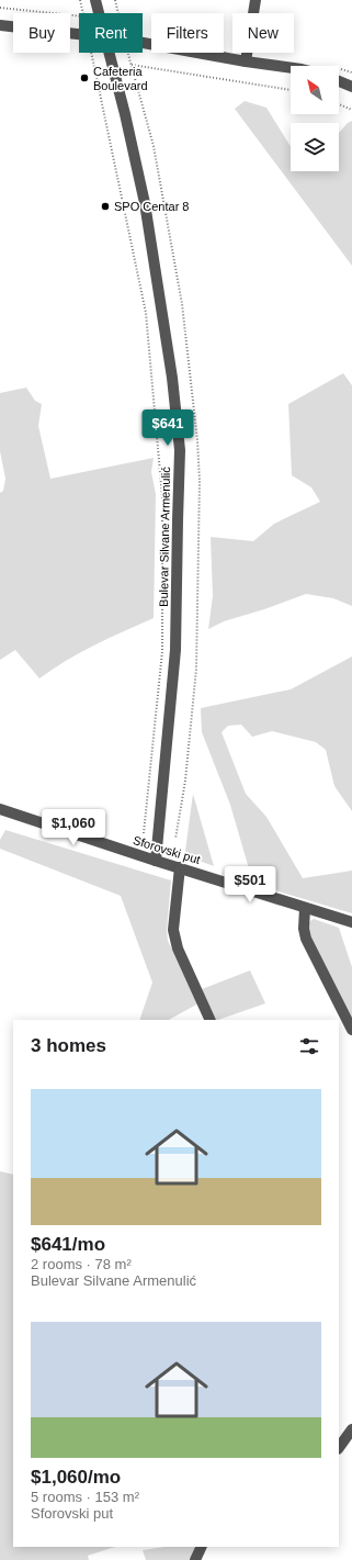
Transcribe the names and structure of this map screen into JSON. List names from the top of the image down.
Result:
{
  "streets": {
    "street": ["Bulevar Silvane Armenulić", "Sforovski put"]
  },
  "crossings": [
    ["Bulevar Silvane Armenulić", "Sforovski put"]
  ],
  "places": ["Cafeteria Boulevard", "SPO Centar 8"],
  "north": "top left",
  "page": {
    "chip": [
      "Buy",
      "Rent",
      "Filters",
      "New"
    ],
    "price": ["$641", "$1,060", "$501"],
    "heading": "3 homes",
    "list": [
      {
        "name": "$641/mo",
        "note": "2 rooms · 78 m² · Bulevar Silvane Armenulić"
      },
      {
        "name": "$1,060/mo",
        "note": "5 rooms · 153 m² · Sforovski put"
      }
    ]
  }
}
